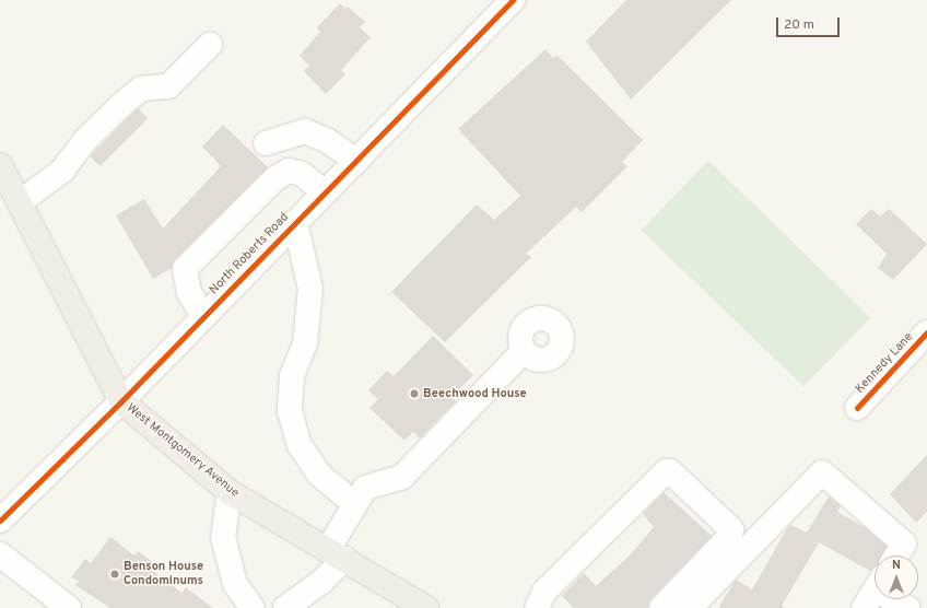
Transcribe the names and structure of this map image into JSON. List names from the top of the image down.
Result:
{
  "streets": {
    "main road": ["West Montgomery Avenue"],
    "street": ["North Roberts Road", "Kennedy Lane"]
  },
  "crossings": [
    ["North Roberts Road", "West Montgomery Avenue"]
  ],
  "places": ["Beechwood House", "Benson House Condominums"],
  "scale_bar": "20 m",
  "north": "top"
}
